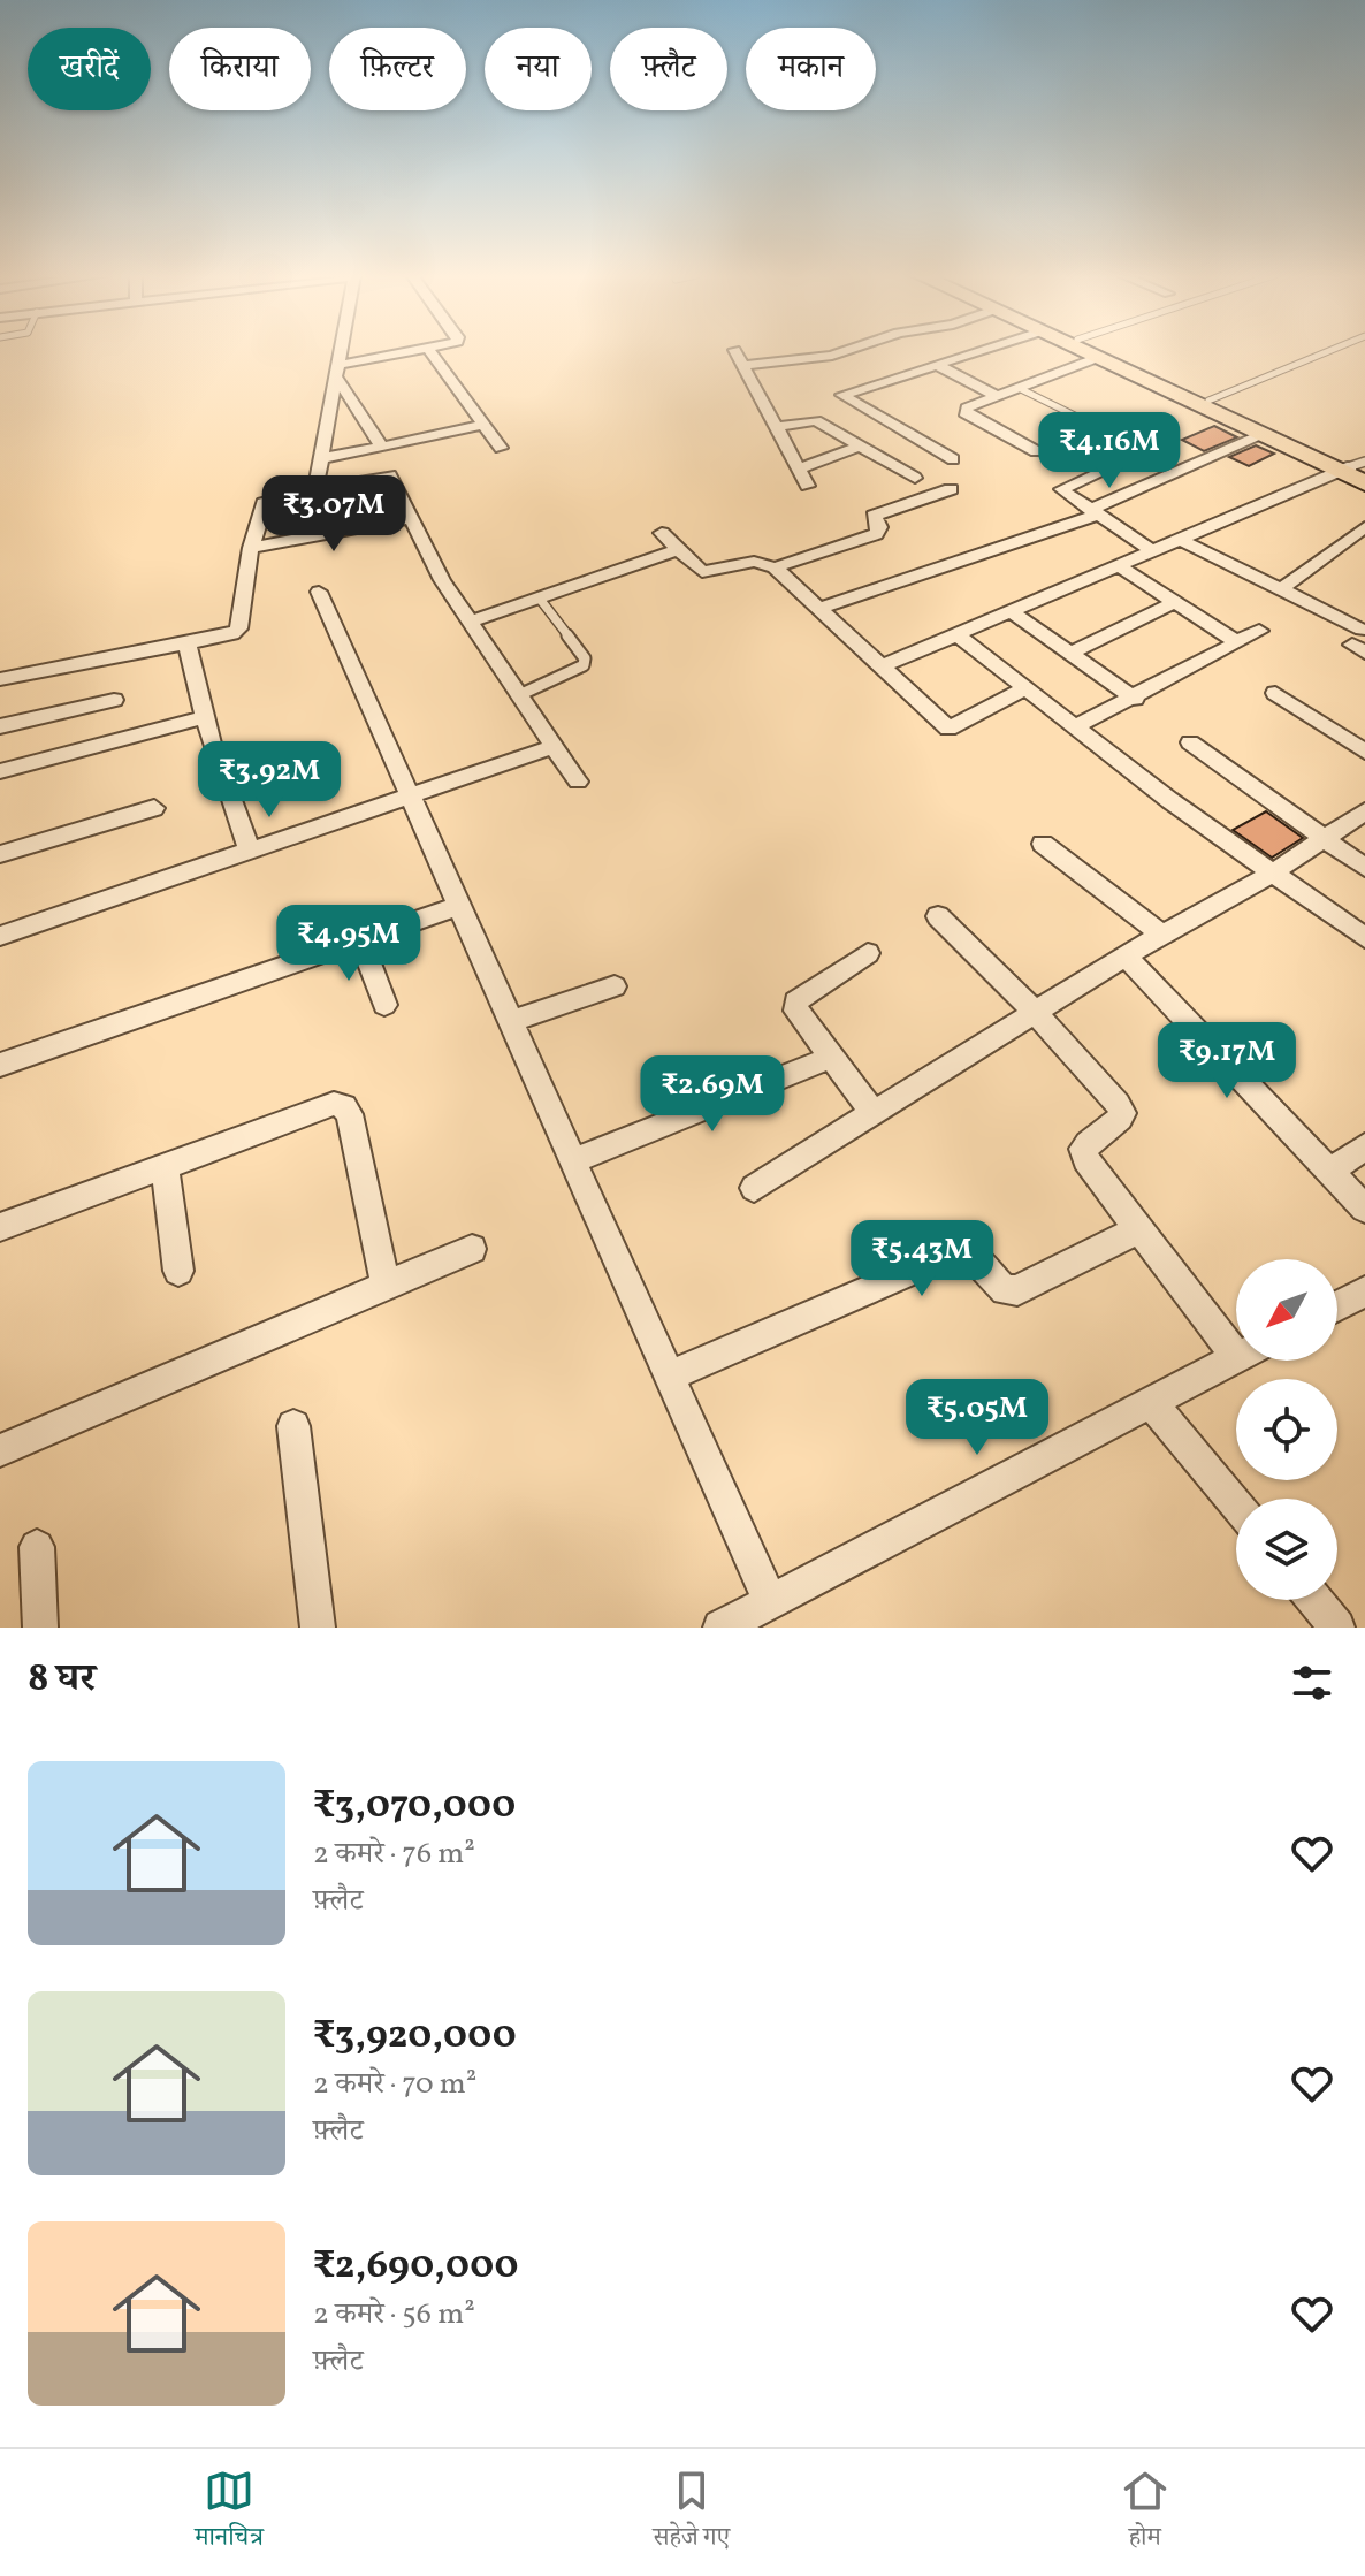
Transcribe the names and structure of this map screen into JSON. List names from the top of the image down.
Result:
{
  "north": "bottom left",
  "page": {
    "chip": [
      "खरीदें",
      "किराया",
      "फ़िल्टर",
      "नया",
      "फ़्लैट",
      "मकान"
    ],
    "price": [
      "₹4.16M",
      "₹3.07M",
      "₹3.92M",
      "₹4.95M",
      "₹9.17M",
      "₹2.69M",
      "₹5.43M",
      "₹5.05M"
    ],
    "heading": "8 घर",
    "list": [
      {
        "name": "₹3,070,000",
        "note": "2 कमरे · 76 m² · फ़्लैट"
      },
      {
        "name": "₹3,920,000",
        "note": "2 कमरे · 70 m² · फ़्लैट"
      },
      {
        "name": "₹2,690,000",
        "note": "2 कमरे · 56 m² · फ़्लैट"
      }
    ],
    "tabs": ["मानचित्र", "सहेजे गए", "होम"]
  }
}
